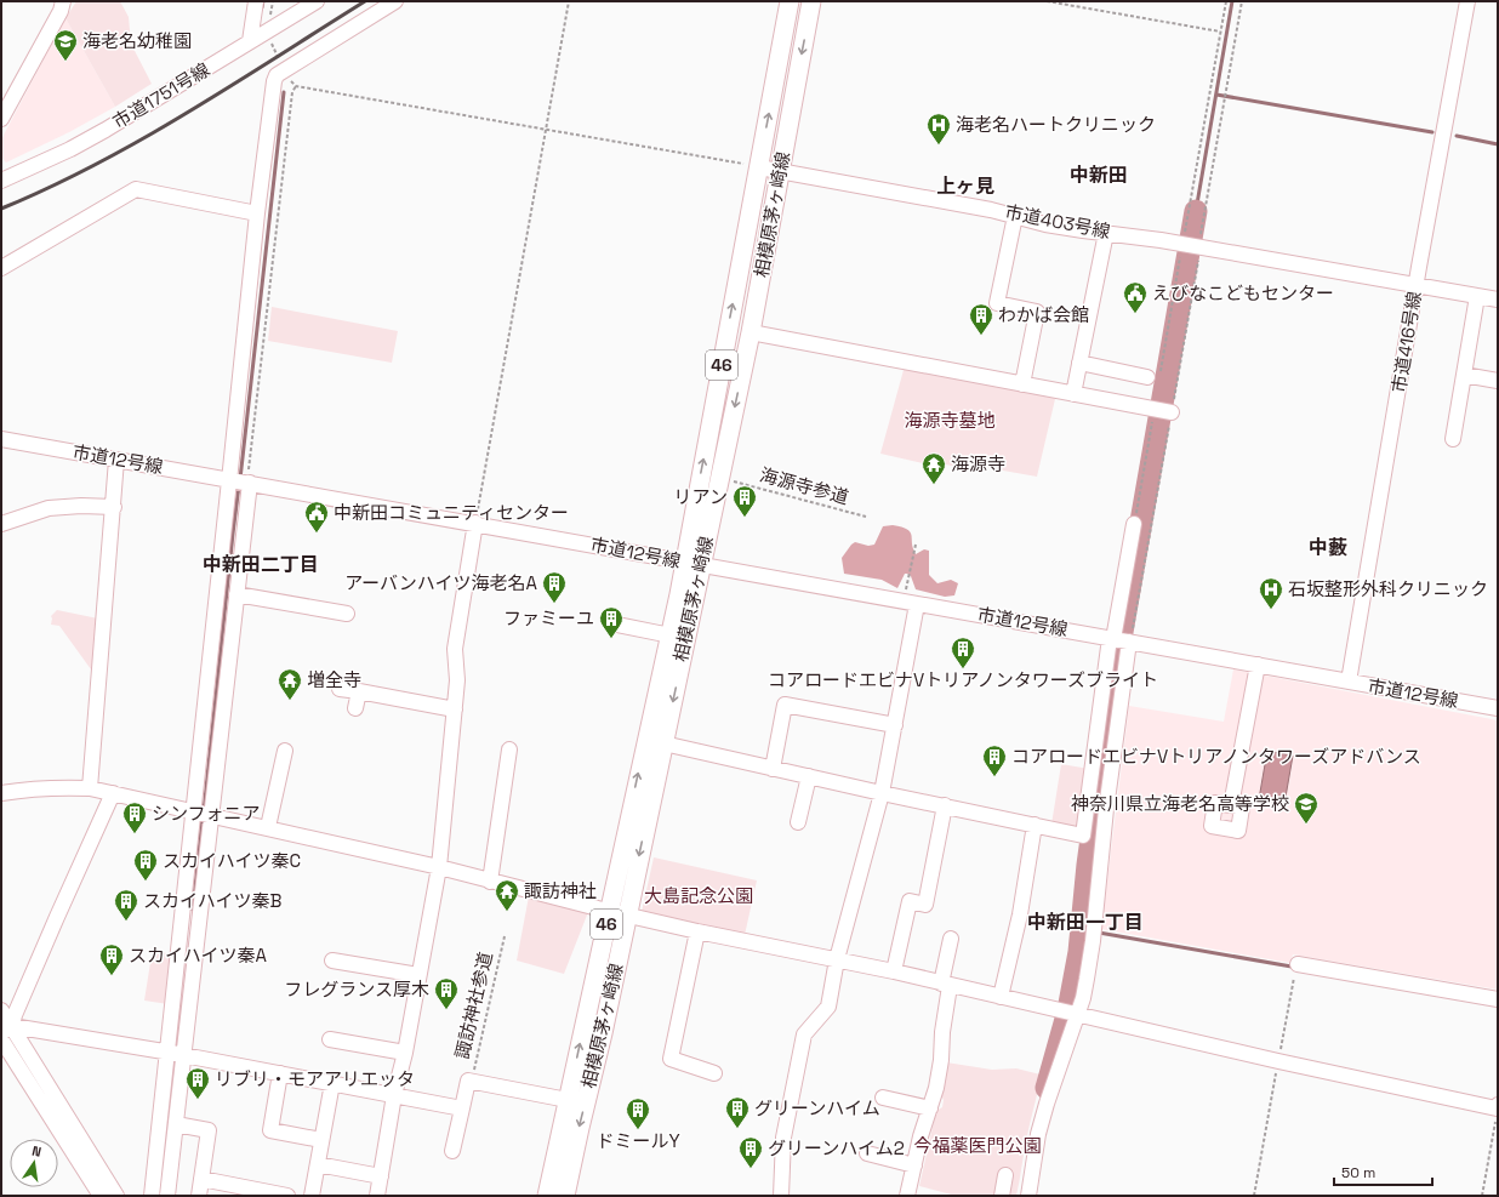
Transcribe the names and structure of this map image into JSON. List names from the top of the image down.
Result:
{
  "streets": {
    "main road": ["相模原茅ヶ崎線", "46"],
    "street": [
      "市道1751号線",
      "市道403号線",
      "市道416号線",
      "市道12号線"
    ],
    "path": ["海源寺参道", "諏訪神社参道"]
  },
  "crossings": [
    ["相模原茅ヶ崎線", "市道403号線"],
    ["相模原茅ヶ崎線", "市道12号線"],
    ["市道403号線", "市道416号線"],
    ["市道416号線", "市道12号線"]
  ],
  "districts": [
    "中新田",
    "上ヶ見",
    "中藪",
    "中新田二丁目",
    "中新田一丁目"
  ],
  "parks": ["海源寺墓地", "大島記念公園", "今福薬医門公園"],
  "places": {
    "school or university": ["海老名幼稚園", "神奈川県立海老名高等学校"],
    "hospital": ["海老名ハートクリニック", "石坂整形外科クリニック"],
    "public building": ["えびなこどもセンター", "中新田コミュニティセンター"],
    "building": [
      "わかば会館",
      "リアン",
      "アーバンハイツ海老名A",
      "ファミーユ",
      "コアロードエビナVトリアノンタワーズブライト",
      "コアロードエビナVトリアノンタワーズアドバンス",
      "シンフォニア",
      "スカイハイツ秦C",
      "スカイハイツ秦B",
      "スカイハイツ秦A",
      "フレグランス厚木",
      "リブリ・モアアリエッタ",
      "グリーンハイム",
      "ドミールY",
      "グリーンハイム2"
    ],
    "temple": ["海源寺", "増全寺", "諏訪神社"]
  },
  "scale_bar": "50 m",
  "north": "top"
}
